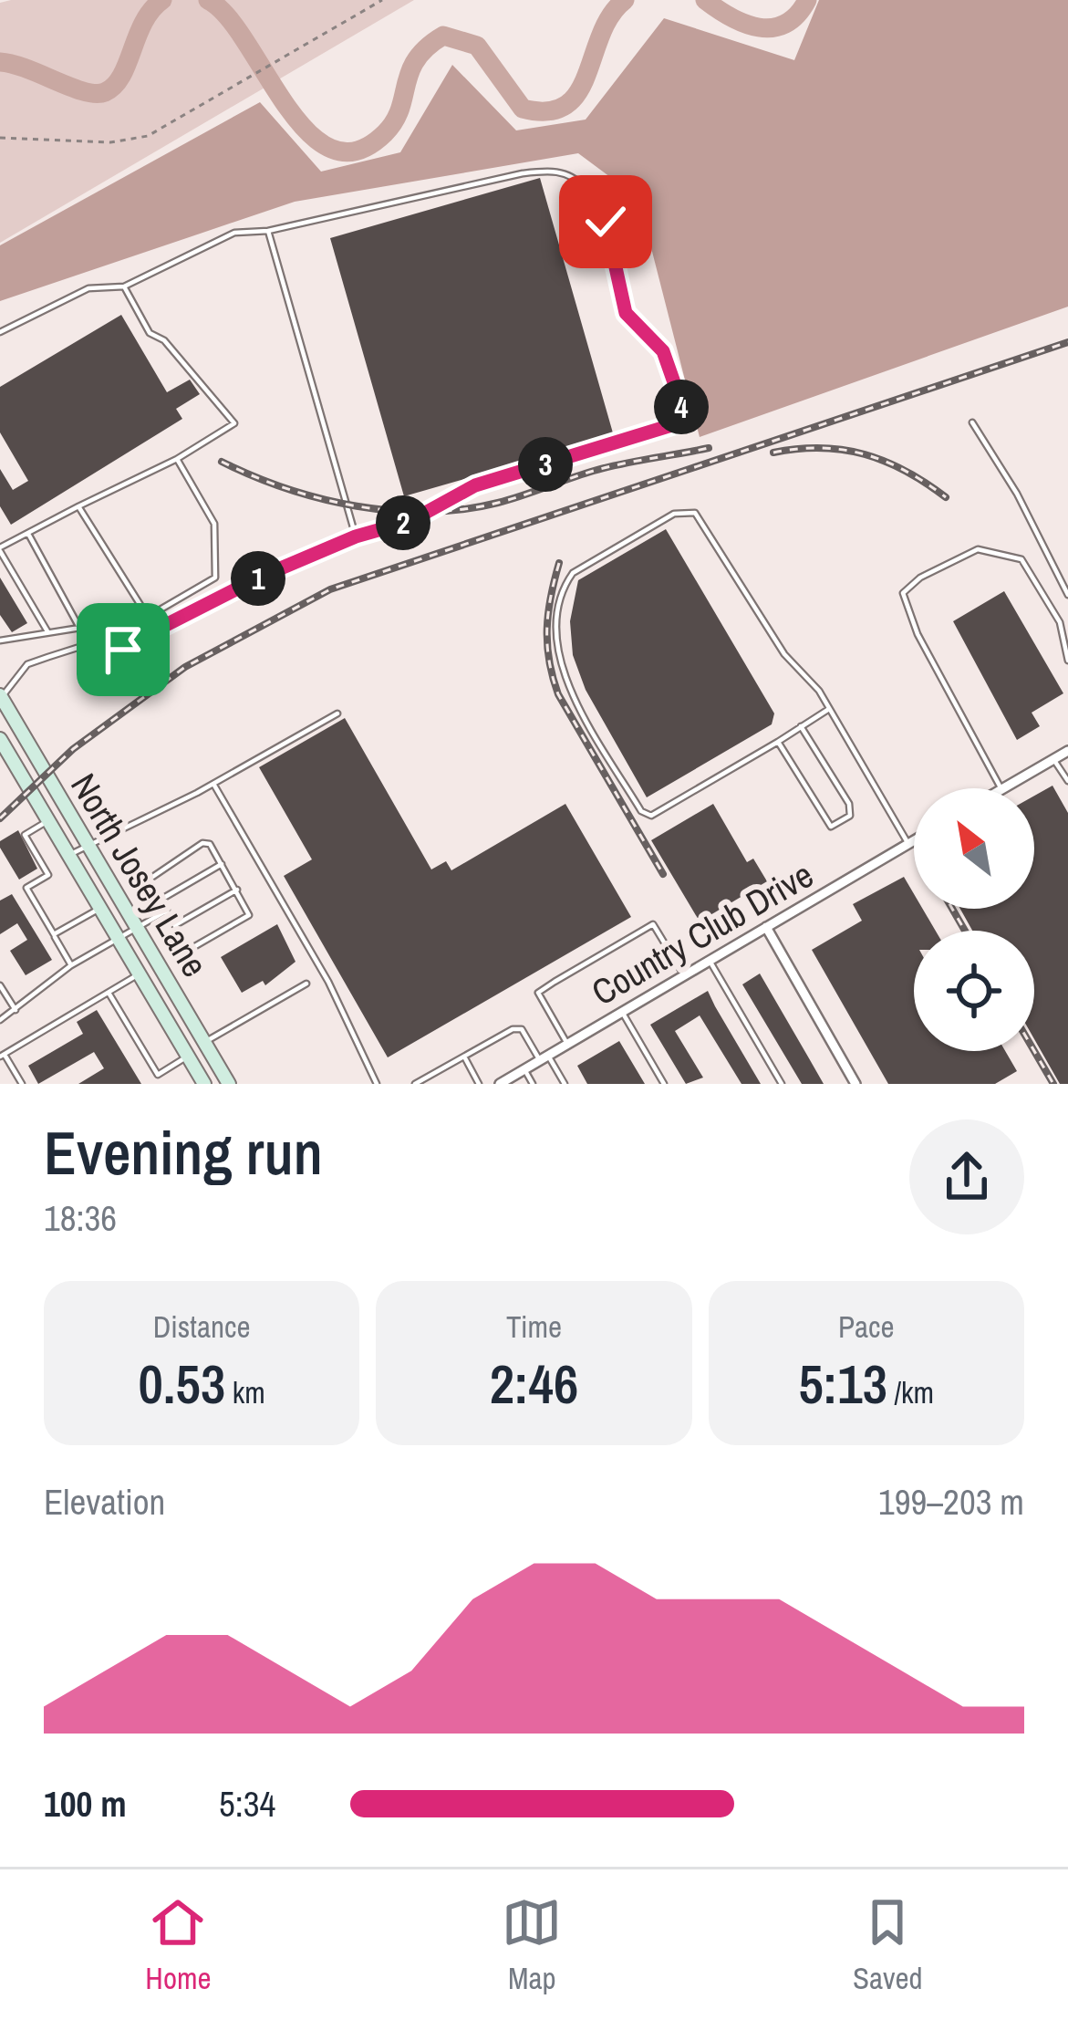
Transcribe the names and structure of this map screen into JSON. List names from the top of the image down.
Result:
{
  "streets": {
    "main road": ["North Josey Lane"],
    "street": ["Country Club Drive"]
  },
  "north": "top left",
  "page": {
    "pins": [
      "4",
      "3",
      "2",
      "1"
    ],
    "heading": ["Evening run", "18:36"],
    "stats": [
      ["Distance", "0.53 km"],
      ["Time", "2:46"],
      ["Pace", "5:13 /km"]
    ],
    "chart": ["Elevation", "199–203 m"],
    "list": [
      {
        "name": "100 m",
        "note": "5:34"
      }
    ],
    "tabs": ["Home", "Map", "Saved"]
  }
}
